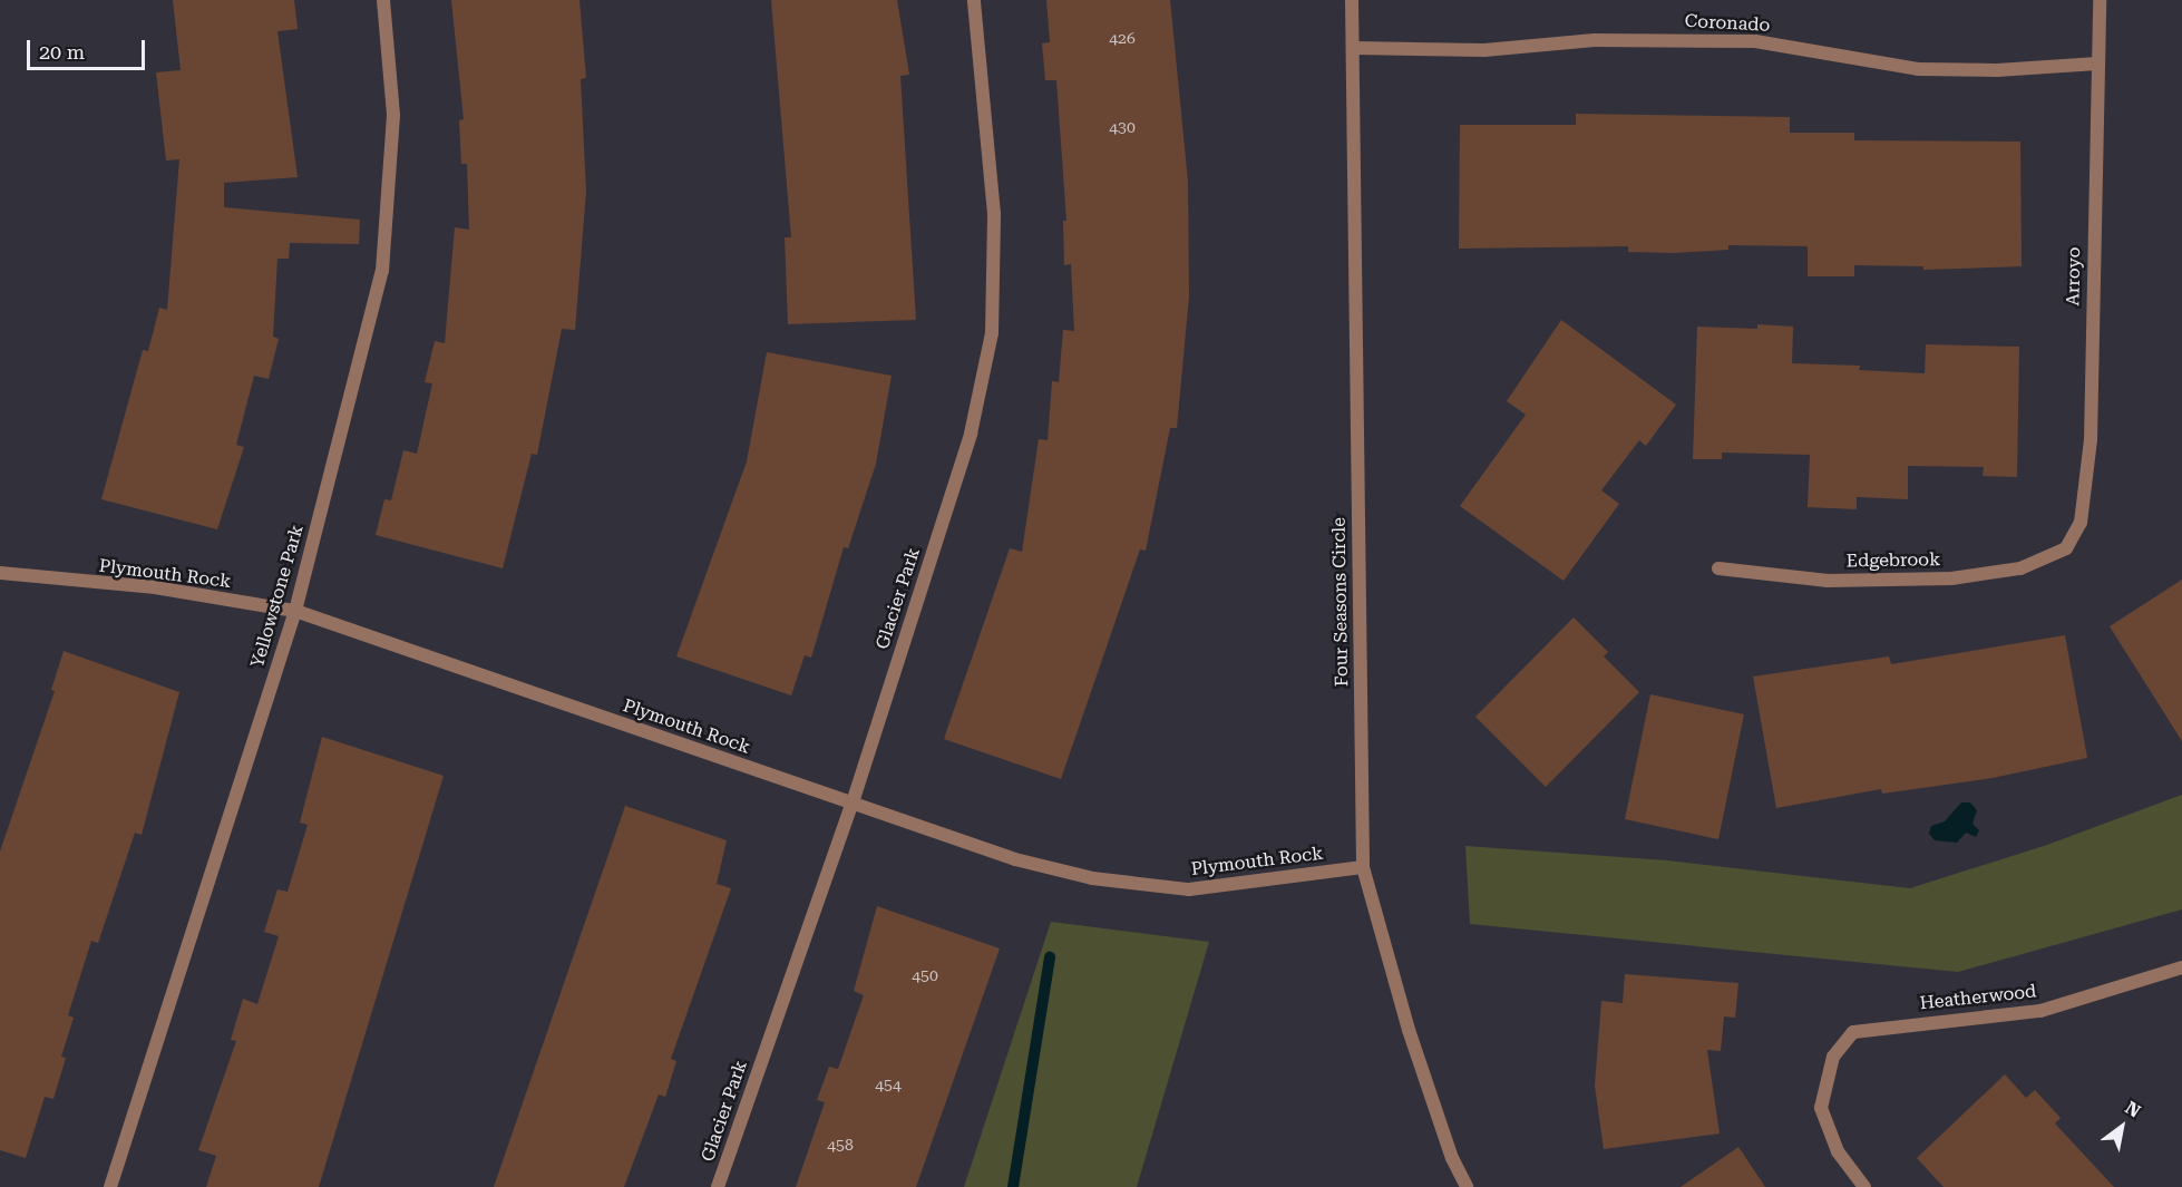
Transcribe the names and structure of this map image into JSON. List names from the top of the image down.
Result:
{
  "streets": {
    "street": [
      "Coronado",
      "Arroyo",
      "Edgebrook",
      "Plymouth Rock",
      "Yellowstone Park",
      "Glacier Park",
      "Four Seasons Circle",
      "Heatherwood"
    ]
  },
  "crossings": [
    ["Coronado", "Arroyo"],
    ["Coronado", "Four Seasons Circle"],
    ["Arroyo", "Edgebrook"],
    ["Plymouth Rock", "Yellowstone Park"],
    ["Plymouth Rock", "Glacier Park"],
    ["Plymouth Rock", "Four Seasons Circle"]
  ],
  "house_numbers": [
    "426",
    "430",
    "450",
    "454",
    "458"
  ],
  "scale_bar": "20 m",
  "north": "top right"
}
